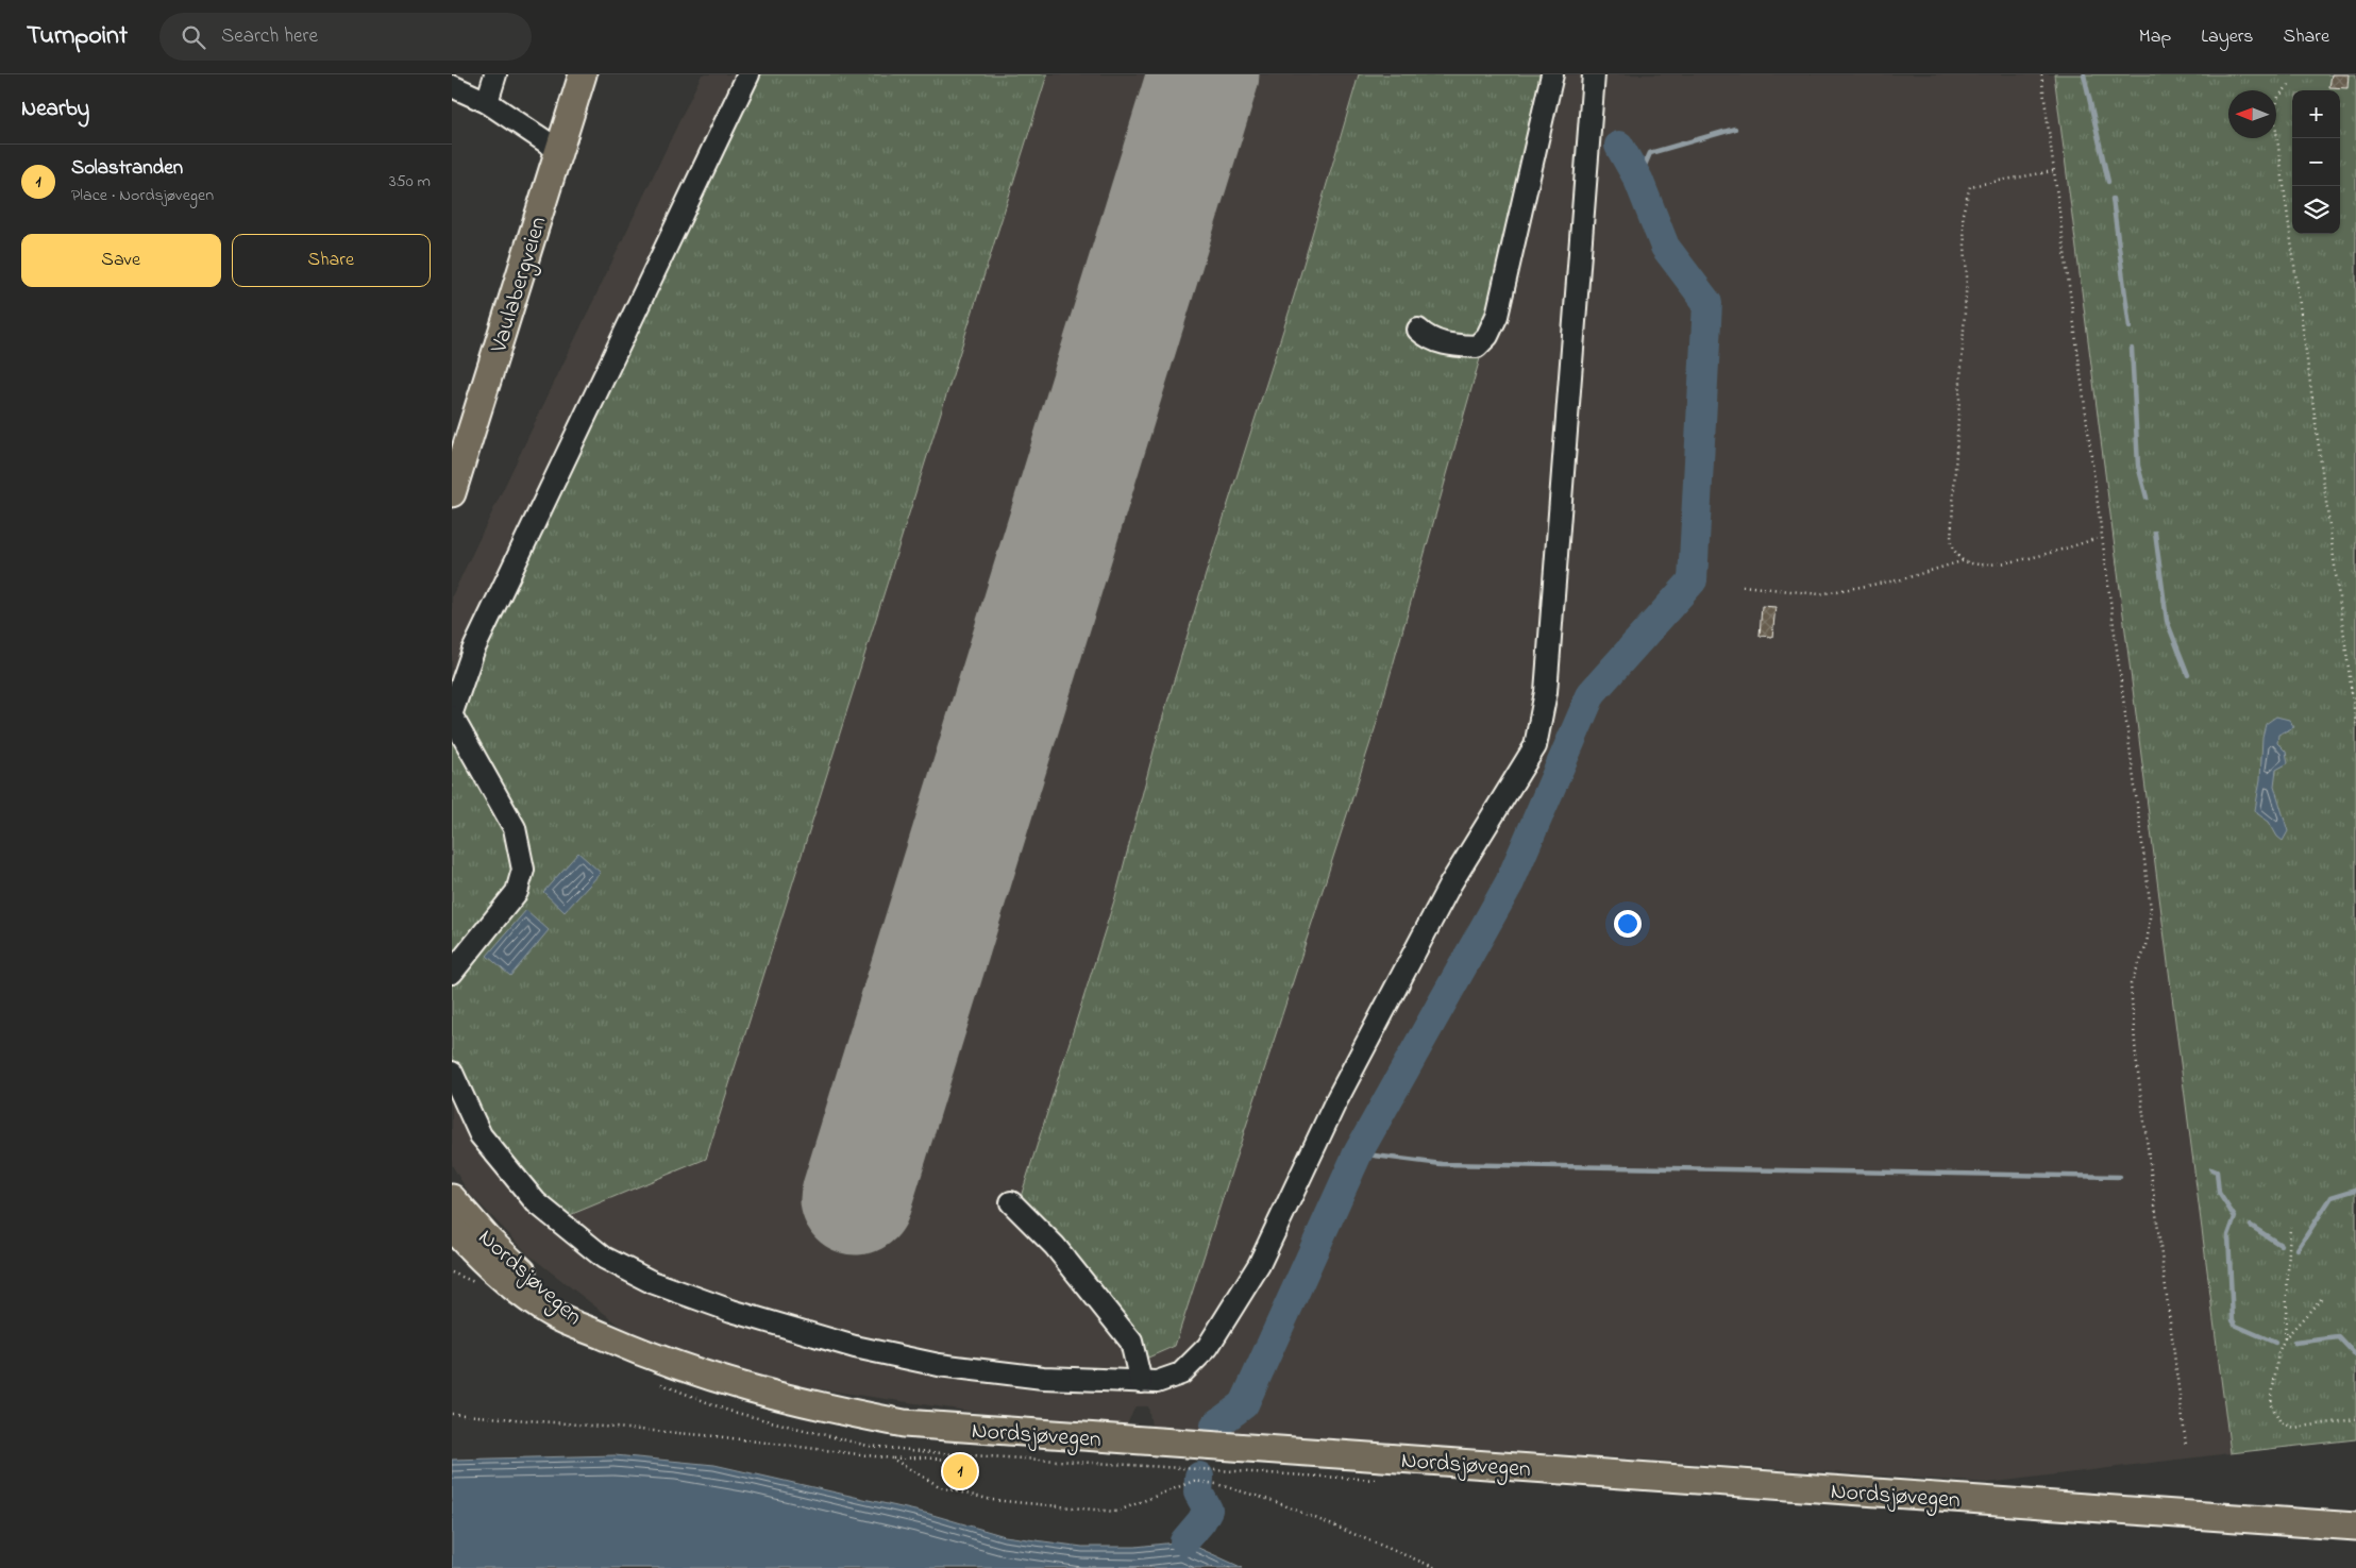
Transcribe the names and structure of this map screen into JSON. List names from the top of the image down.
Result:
{
  "streets": {
    "main road": ["Vaulabergveien", "Nordsjøvegen"]
  },
  "north": "left",
  "page": {
    "header": "Turnpoint",
    "search": "Search here",
    "nav": ["Map", "Layers", "Share"],
    "heading": "Nearby",
    "map_buttons": ["+", "−"],
    "list": [
      {
        "mark": "1",
        "name": "Solastranden",
        "note": "Place · Nordsjøvegen",
        "value": "350 m"
      }
    ],
    "buttons": ["Save", "Share"],
    "pins": "1"
  }
}
